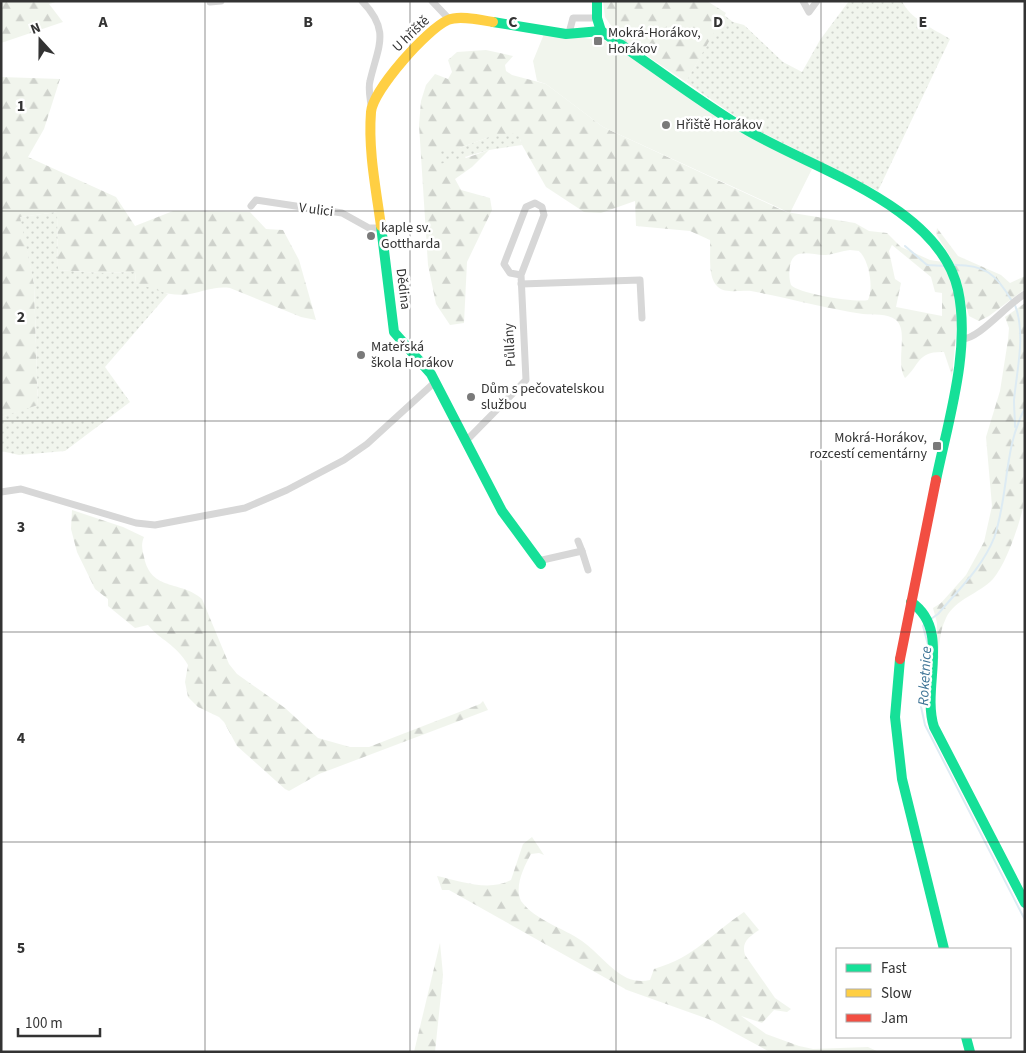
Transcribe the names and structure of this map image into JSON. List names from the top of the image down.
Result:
{
  "streets": {
    "street": [
      "U hřiště",
      "V ulici",
      "Dědina",
      "Půllány"
    ]
  },
  "crossings": [
    ["U hřiště", "Dědina"],
    ["V ulici", "Dědina"]
  ],
  "water": ["Roketnice"],
  "places": {
    "transit": ["Mokrá-Horákov, Horákov", "Mokrá-Horákov, rozcestí cementárny"],
    "other": [
      "Hřiště Horákov",
      "kaple sv. Gottharda",
      "Mateřská škola Horákov",
      "Dům s pečovatelskou službou"
    ]
  },
  "legend": ["Fast", "Slow", "Jam"],
  "scale_bar": "100 m",
  "north": "top",
  "grid": {
    "columns": [
      "A",
      "B",
      "C",
      "D",
      "E"
    ],
    "rows": [
      "1",
      "2",
      "3",
      "4",
      "5"
    ]
  }
}
